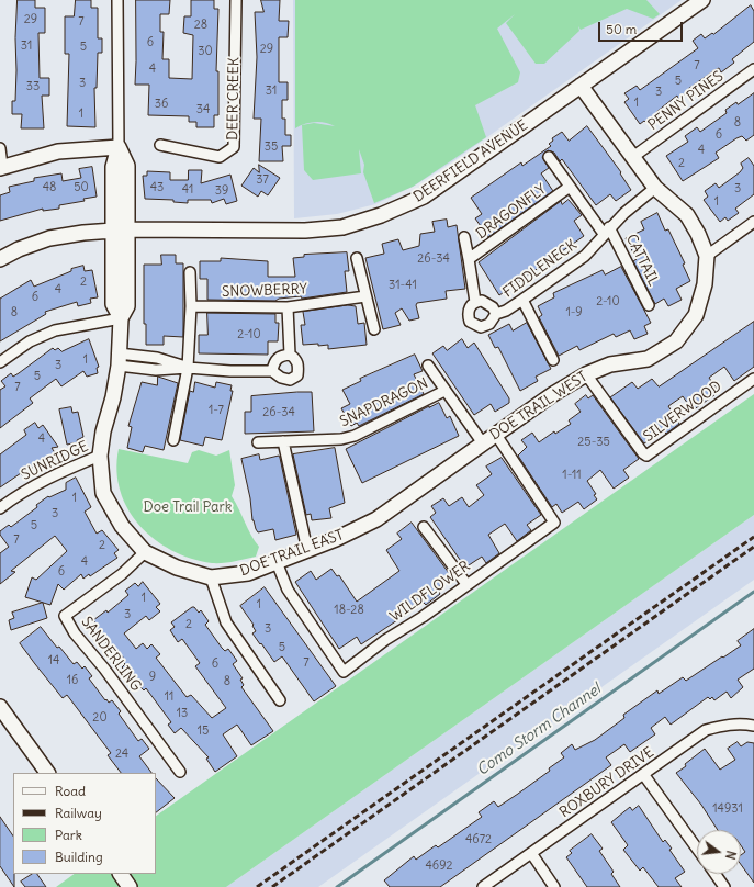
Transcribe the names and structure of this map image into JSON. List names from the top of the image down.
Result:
{
  "streets": {
    "street": [
      "DEER CREEK",
      "PENNY PINES",
      "DEERFIELD AVENUE",
      "DRAGONFLY",
      "CATTAIL",
      "FIDDLENECK",
      "SNOWBERRY",
      "SNAPDRAGON",
      "DOE TRAIL WEST",
      "SILVERWOOD",
      "SUNRIDGE",
      "DOE TRAIL EAST",
      "WILDFLOWER",
      "SANDERLING",
      "ROXBURY DRIVE"
    ]
  },
  "crossings": [
    ["PENNY PINES", "DOE TRAIL WEST"],
    ["DEERFIELD AVENUE", "DOE TRAIL WEST"],
    ["DEERFIELD AVENUE", "DOE TRAIL EAST"],
    ["DRAGONFLY", "CATTAIL"],
    ["DRAGONFLY", "FIDDLENECK"],
    ["CATTAIL", "FIDDLENECK"],
    ["FIDDLENECK", "DOE TRAIL WEST"],
    ["SNAPDRAGON", "DOE TRAIL WEST"],
    ["SNAPDRAGON", "DOE TRAIL EAST"],
    ["DOE TRAIL WEST", "SILVERWOOD"],
    ["DOE TRAIL WEST", "DOE TRAIL EAST"],
    ["DOE TRAIL WEST", "WILDFLOWER"],
    ["SUNRIDGE", "DOE TRAIL EAST"],
    ["DOE TRAIL EAST", "WILDFLOWER"],
    ["DOE TRAIL EAST", "SANDERLING"]
  ],
  "water": ["Como Storm Channel"],
  "parks": ["Doe Trail Park"],
  "house_numbers": [
    "29",
    "7",
    "28",
    "6",
    "31",
    "5",
    "29",
    "30",
    "7",
    "4",
    "5",
    "3",
    "33",
    "31",
    "3",
    "1",
    "36",
    "34",
    "1",
    "8",
    "6",
    "35",
    "4",
    "2",
    "37",
    "48",
    "50",
    "43",
    "3",
    "41",
    "39",
    "1",
    "26-34",
    "2",
    "31-41",
    "4",
    "6",
    "2-10",
    "8",
    "1-9",
    "2-10",
    "1",
    "3",
    "5",
    "7",
    "1-7",
    "26-34",
    "4",
    "25-35",
    "1-11",
    "1",
    "3",
    "5",
    "7",
    "2",
    "4",
    "6",
    "1",
    "1",
    "18-28",
    "3",
    "2",
    "3",
    "5",
    "14",
    "7",
    "6",
    "9",
    "16",
    "8",
    "11",
    "13",
    "20",
    "15",
    "24",
    "14931",
    "4672",
    "4692"
  ],
  "legend": [
    "Road",
    "Railway",
    "Park",
    "Building"
  ],
  "scale_bar": "50 m",
  "north": "right"
}
